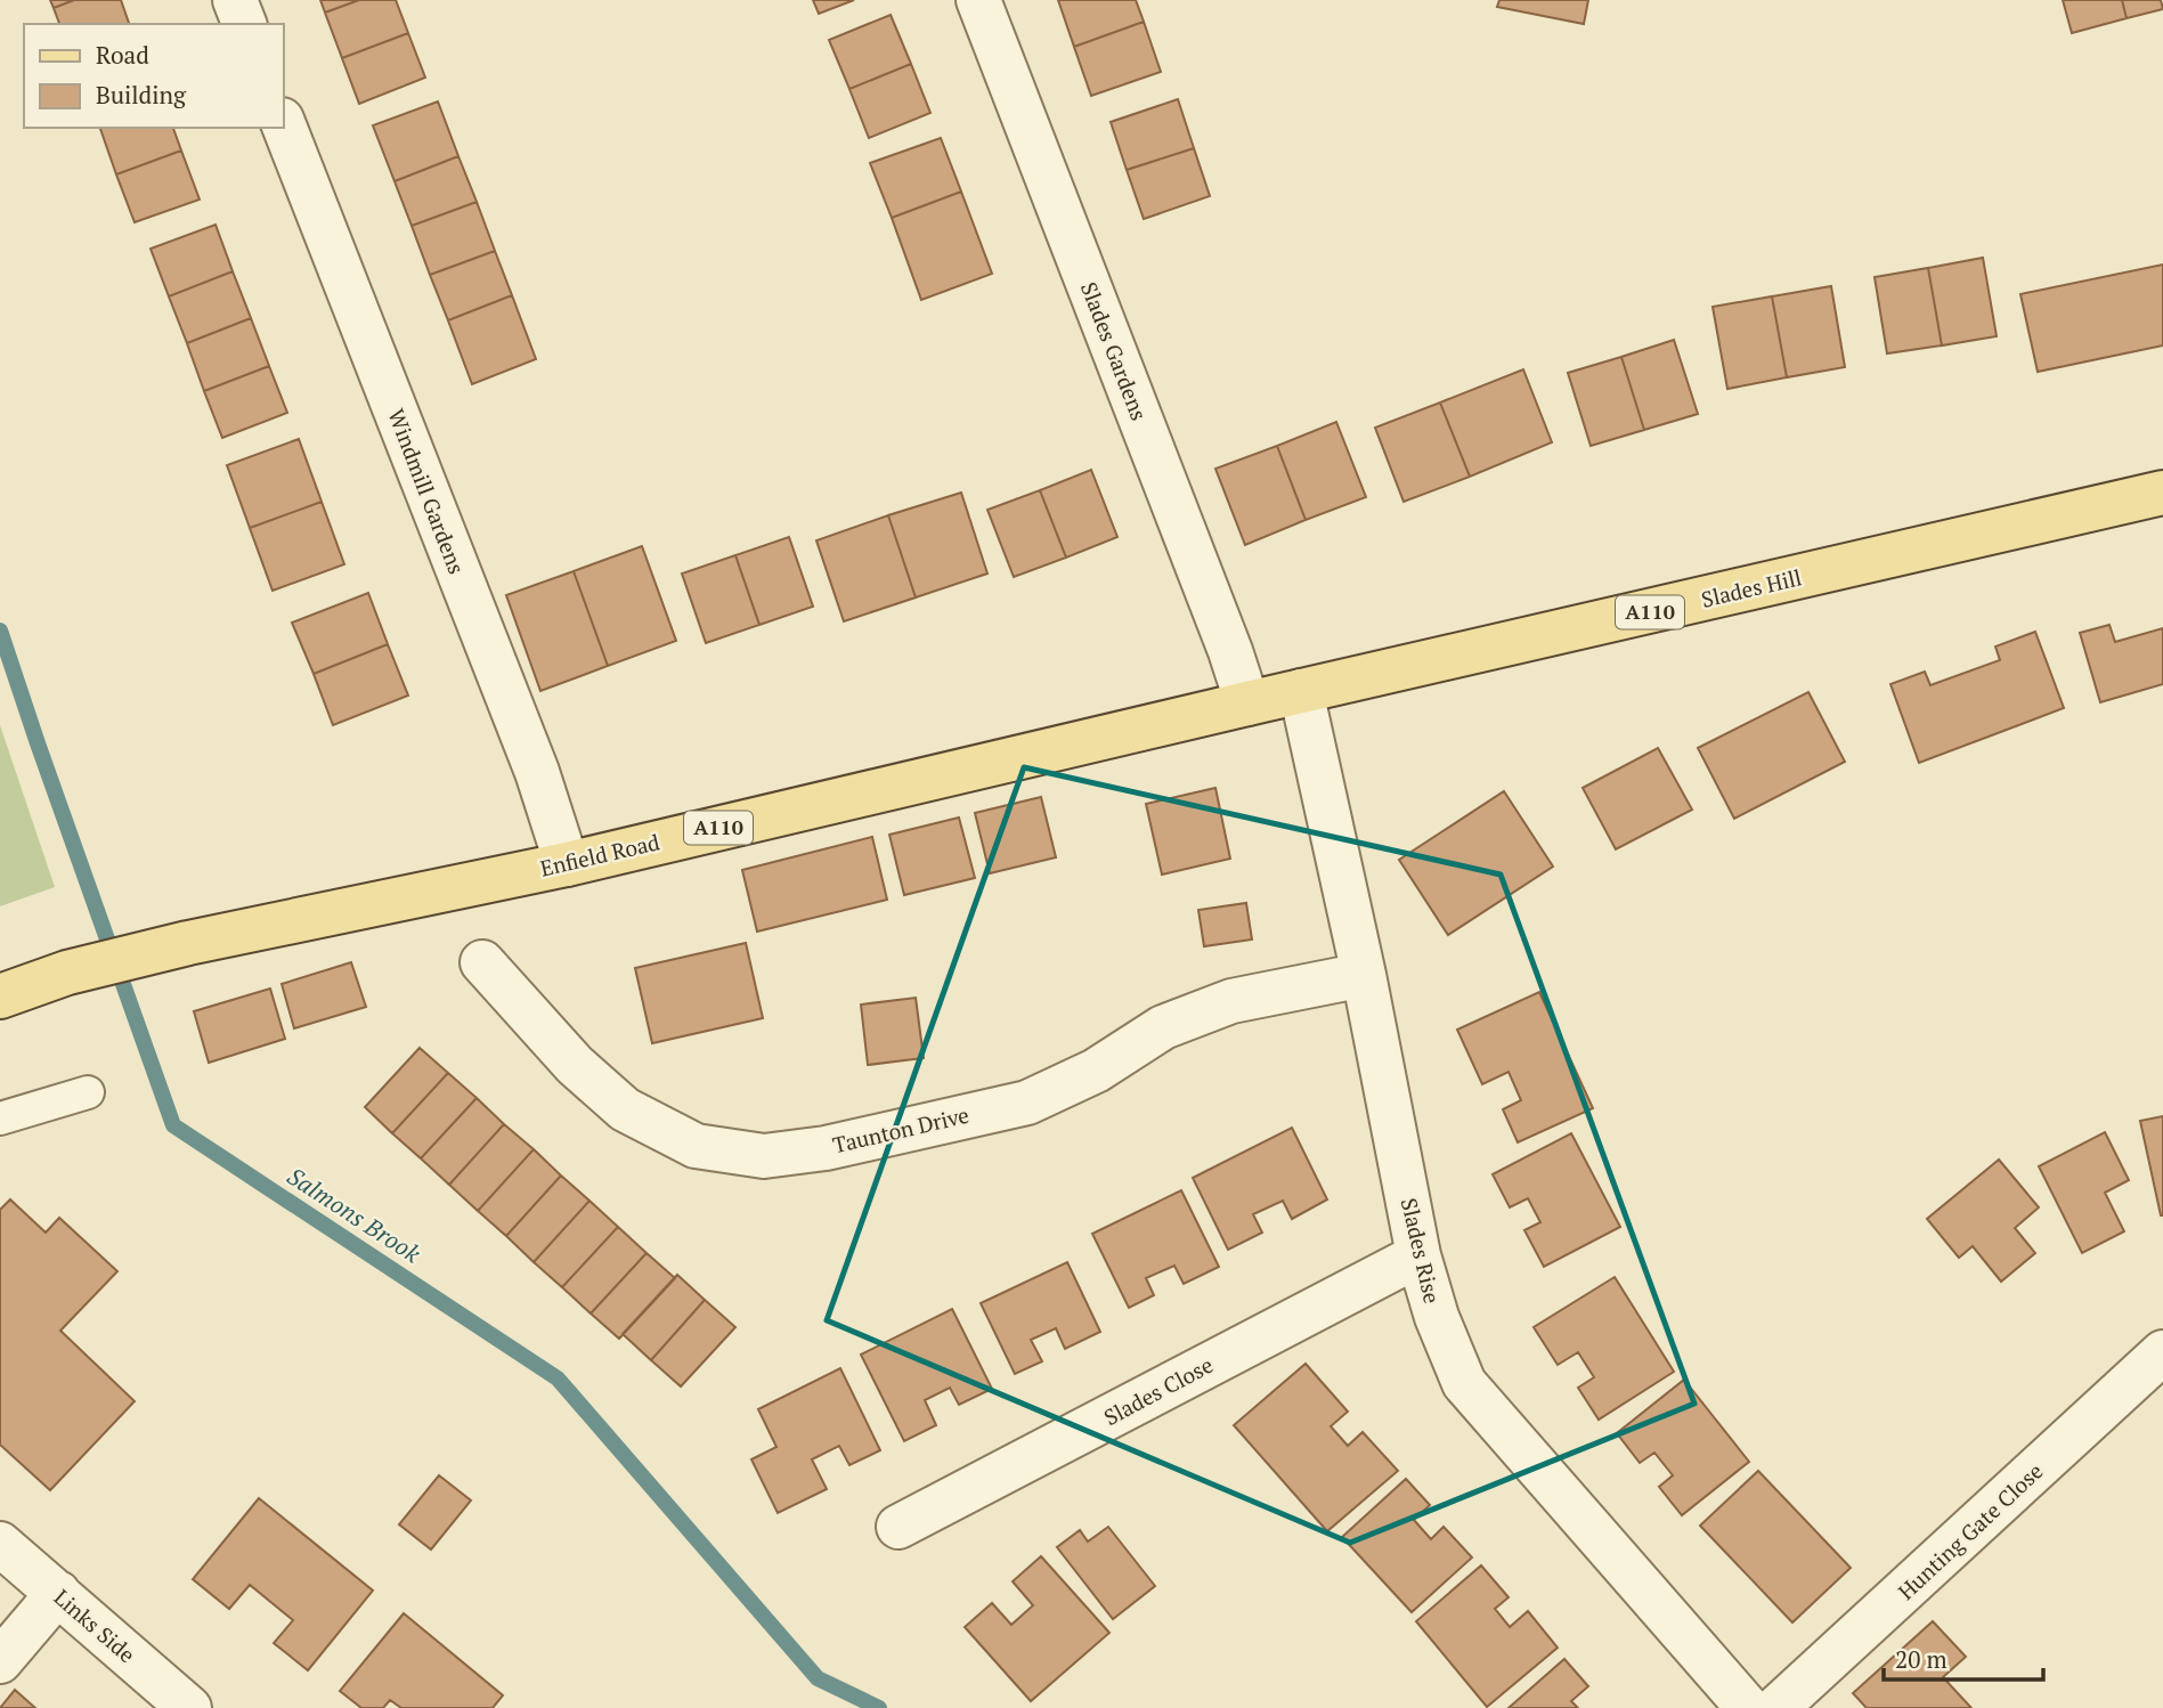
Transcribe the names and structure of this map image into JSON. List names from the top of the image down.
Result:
{
  "streets": {
    "main road": ["Slades Hill", "A110", "Enfield Road"],
    "street": [
      "Slades Gardens",
      "Windmill Gardens",
      "Taunton Drive",
      "Slades Rise",
      "Slades Close",
      "Hunting Gate Close",
      "Links Side"
    ]
  },
  "crossings": [
    ["Slades Gardens", "Slades Hill"],
    ["Slades Gardens", "Enfield Road"],
    ["Windmill Gardens", "Enfield Road"],
    ["Slades Hill", "Enfield Road"],
    ["Slades Hill", "Slades Rise"],
    ["Taunton Drive", "Slades Rise"],
    ["Slades Rise", "Slades Close"]
  ],
  "water": ["Salmons Brook"],
  "legend": ["Road", "Building"],
  "scale_bar": "20 m"
}
